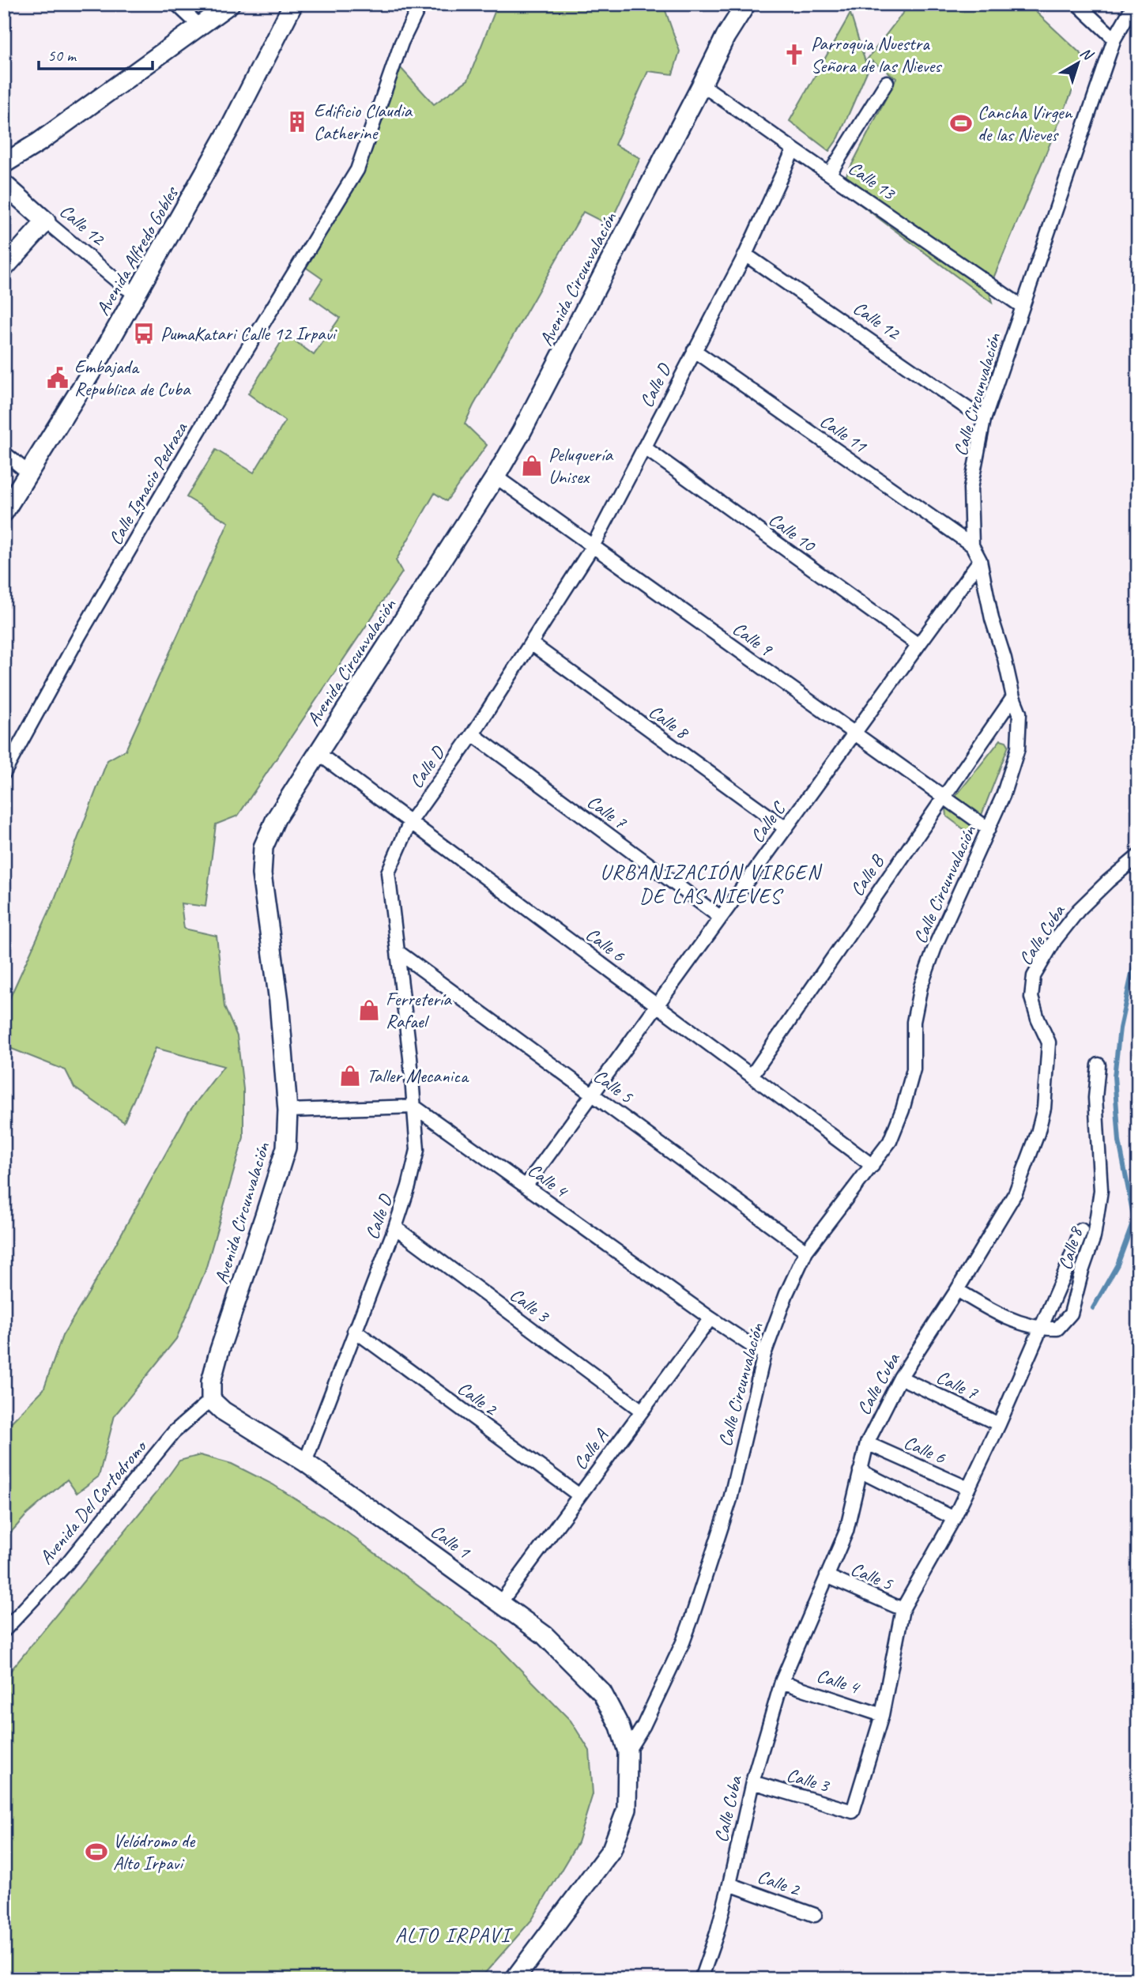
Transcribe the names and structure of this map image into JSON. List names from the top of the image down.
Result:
{
  "streets": {
    "street": [
      "Calle 13",
      "Calle 12",
      "Avenida Alfredo Gobles",
      "Avenida Circunvalación",
      "Calle D",
      "Calle Circunvalación",
      "Calle 11",
      "Calle Ignacio Pedraza",
      "Calle 10",
      "Calle 9",
      "Calle 8",
      "Calle 7",
      "Calle C",
      "Calle B",
      "Calle Cuba",
      "Calle 6",
      "Calle 5",
      "Calle 4",
      "Calle 3",
      "Calle 2",
      "Calle A",
      "Avenida Del Cartodromo",
      "Calle 1"
    ]
  },
  "crossings": [
    ["Calle 13", "Avenida Circunvalación"],
    ["Calle 13", "Calle D"],
    ["Calle 13", "Calle Circunvalación"],
    ["Calle 12", "Avenida Alfredo Gobles"],
    ["Calle 12", "Calle D"],
    ["Calle 12", "Calle Circunvalación"],
    ["Avenida Circunvalación", "Calle 9"],
    ["Avenida Circunvalación", "Calle 6"],
    ["Avenida Circunvalación", "Avenida Del Cartodromo"],
    ["Avenida Circunvalación", "Calle 1"],
    ["Calle D", "Calle 11"],
    ["Calle D", "Calle 10"],
    ["Calle D", "Calle 9"],
    ["Calle D", "Calle 8"],
    ["Calle D", "Calle 7"],
    ["Calle D", "Calle 6"],
    ["Calle D", "Calle 5"],
    ["Calle D", "Calle 4"],
    ["Calle D", "Calle 3"],
    ["Calle D", "Calle 2"],
    ["Calle D", "Calle 1"],
    ["Calle Circunvalación", "Calle 11"],
    ["Calle Circunvalación", "Calle 9"],
    ["Calle Circunvalación", "Calle C"],
    ["Calle Circunvalación", "Calle B"],
    ["Calle Circunvalación", "Calle 6"],
    ["Calle Circunvalación", "Calle 5"],
    ["Calle Circunvalación", "Calle 4"],
    ["Calle Circunvalación", "Calle 1"],
    ["Calle 10", "Calle C"],
    ["Calle 9", "Calle C"],
    ["Calle 9", "Calle B"],
    ["Calle 8", "Calle C"],
    ["Calle 7", "Calle C"],
    ["Calle 7", "Calle Cuba"],
    ["Calle C", "Calle 6"],
    ["Calle C", "Calle 5"],
    ["Calle C", "Calle 4"],
    ["Calle B", "Calle 6"],
    ["Calle Cuba", "Calle 6"],
    ["Calle Cuba", "Calle 5"],
    ["Calle Cuba", "Calle 4"],
    ["Calle Cuba", "Calle 3"],
    ["Calle Cuba", "Calle 2"],
    ["Calle 4", "Calle 3"],
    ["Calle 4", "Calle A"],
    ["Calle 3", "Calle A"],
    ["Calle 2", "Calle A"],
    ["Calle A", "Calle 1"],
    ["Avenida Del Cartodromo", "Calle 1"]
  ],
  "districts": ["URBANIZACIÓN VIRGEN DE LAS NIEVES", "ALTO IRPAVI"],
  "places": {
    "church": ["Parroquia Nuestra Señora de las Nieves"],
    "building": ["Edificio Claudia Catherine"],
    "sports": ["Cancha Virgen de las Nieves", "Velódromo de Alto Irpavi"],
    "bus stop": ["PumaKatari Calle 12 Irpavi"],
    "public building": ["Embajada Republica de Cuba"],
    "shop": ["Peluquería Unisex", "Ferretería Rafael", "Taller Mecanica"]
  },
  "scale_bar": "50 m",
  "north": "top right"
}
